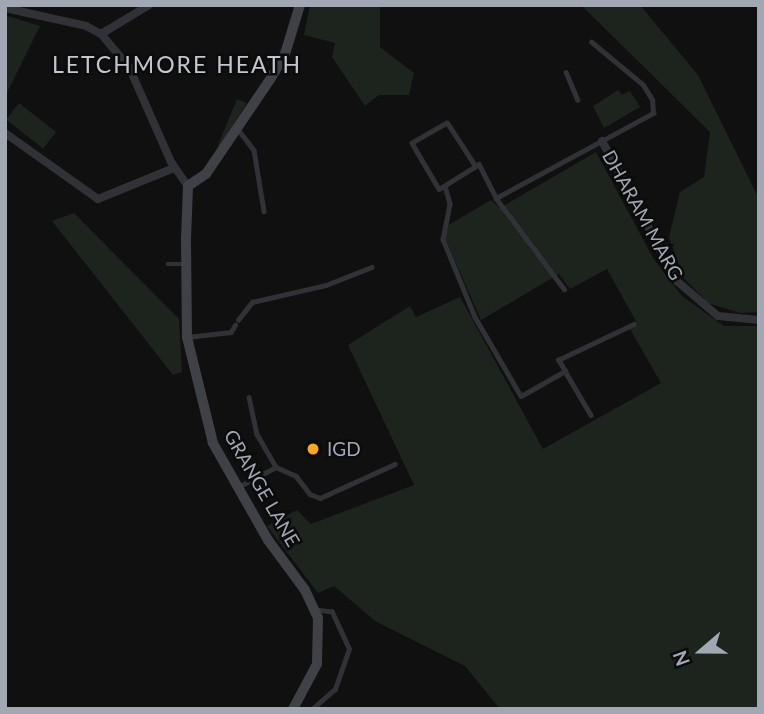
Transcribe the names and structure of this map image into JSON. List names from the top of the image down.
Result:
{
  "streets": {
    "street": ["DHARAM MARG", "GRANGE LANE"]
  },
  "districts": ["LETCHMORE HEATH"],
  "places": ["IGD"],
  "north": "left"
}
